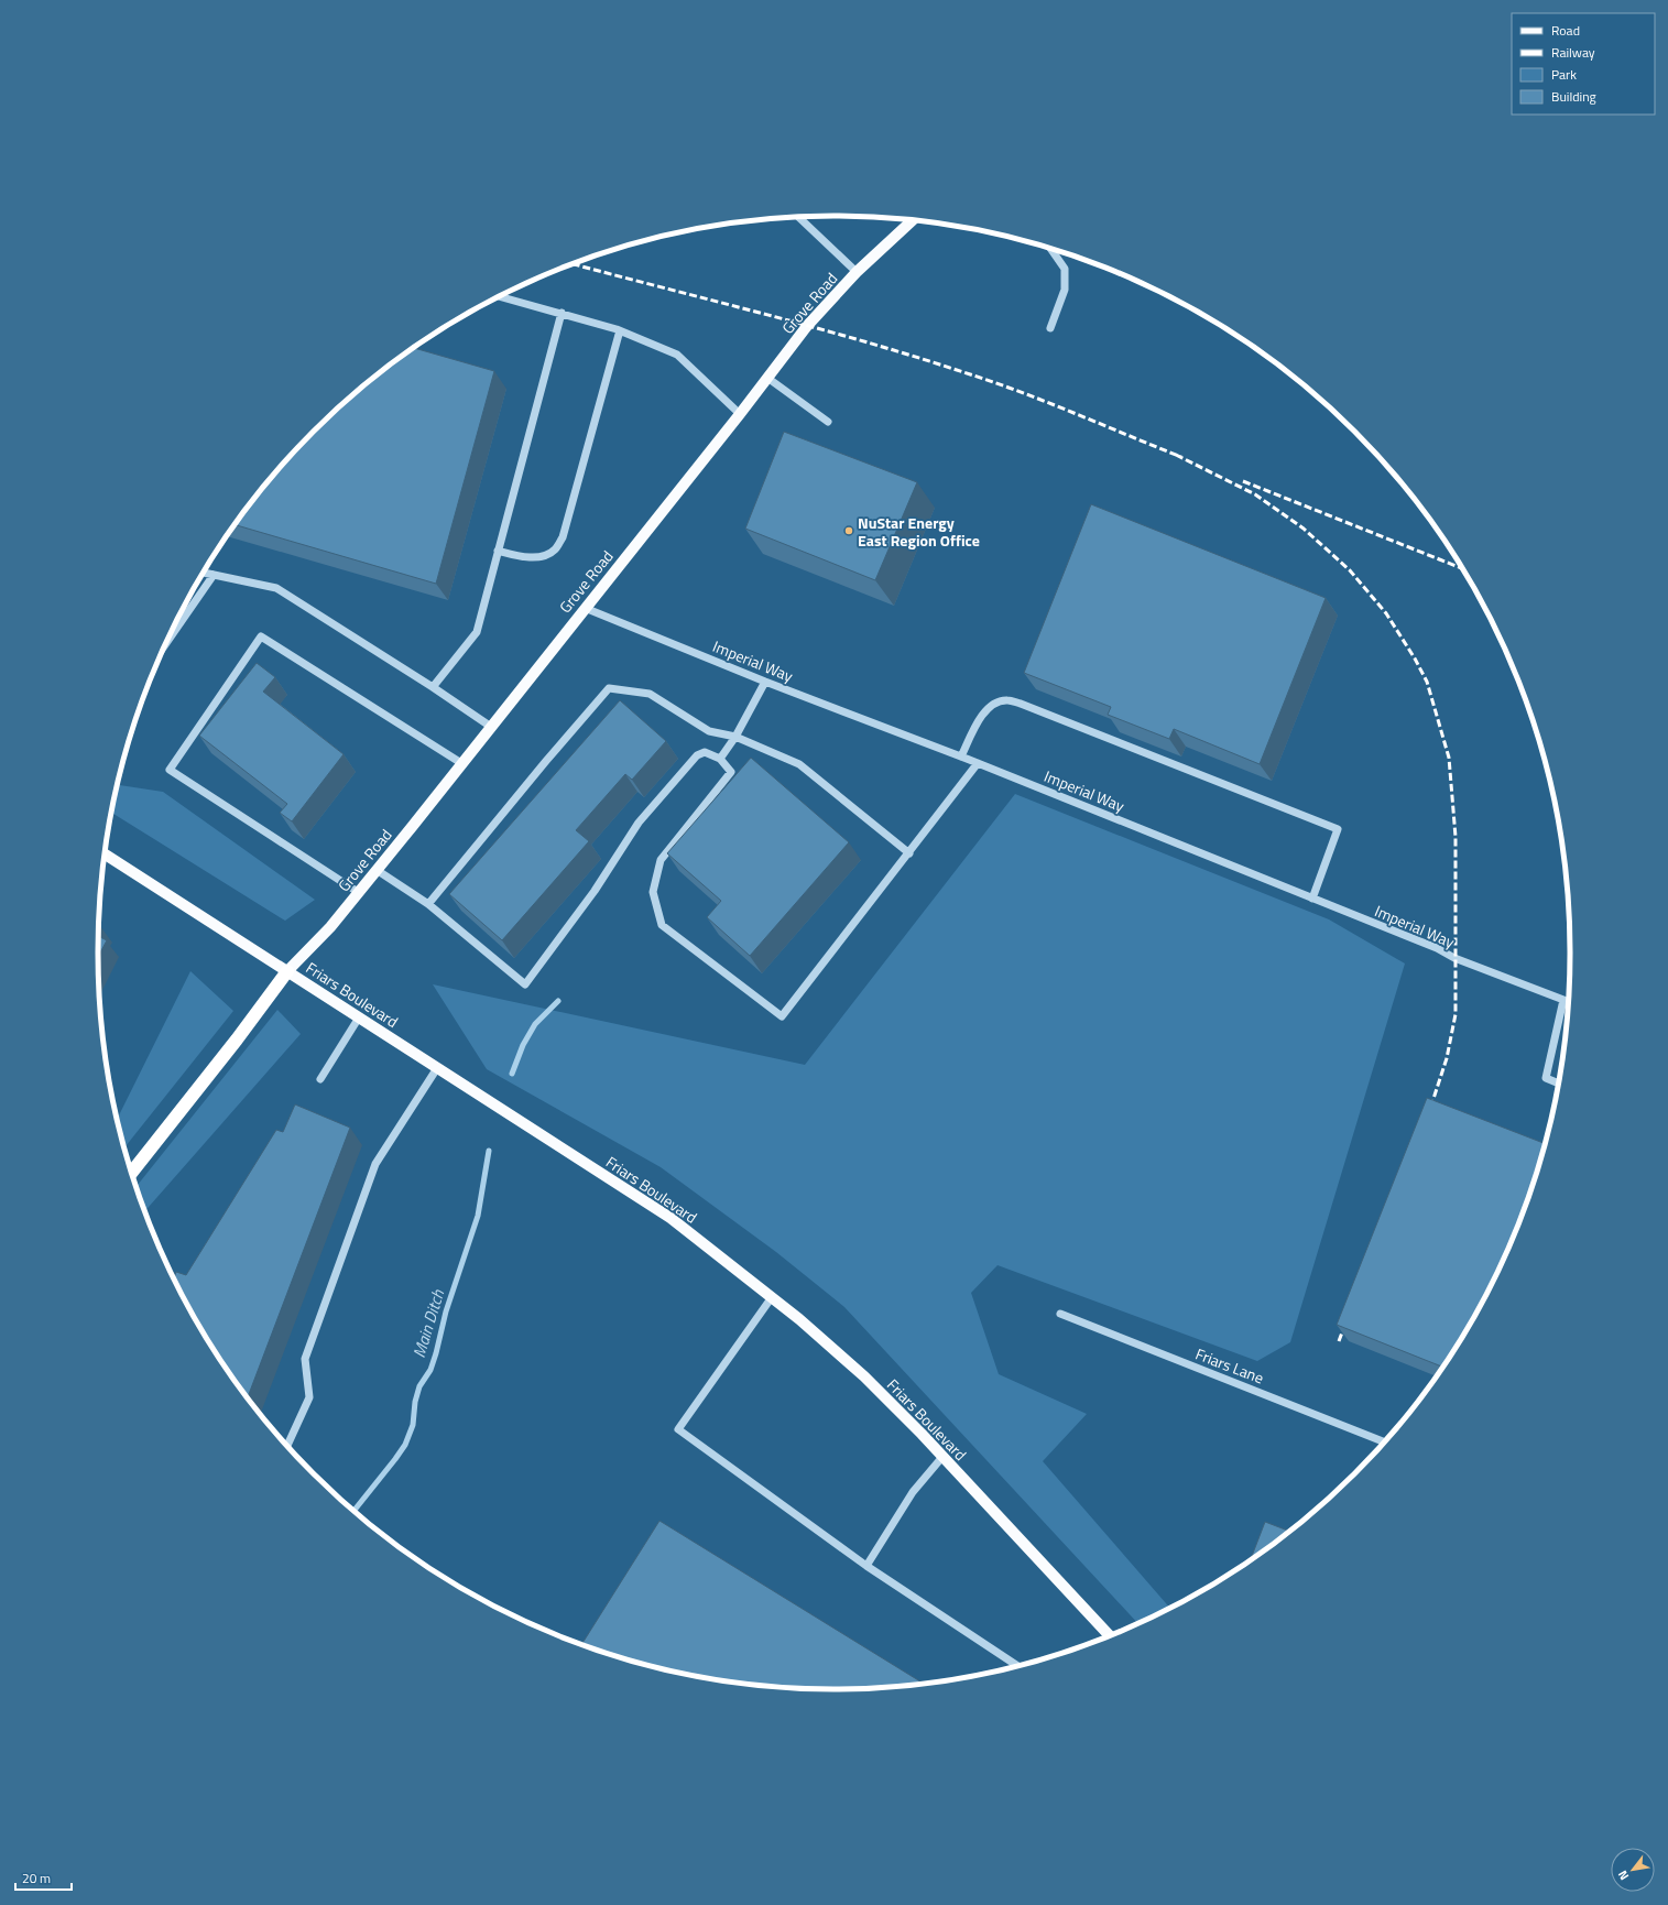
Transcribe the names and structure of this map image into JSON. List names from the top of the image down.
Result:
{
  "streets": {
    "main road": ["Grove Road", "Friars Boulevard"],
    "street": ["Imperial Way", "Friars Lane"]
  },
  "crossings": [
    ["Grove Road", "Imperial Way"],
    ["Grove Road", "Friars Boulevard"]
  ],
  "water": ["Main Ditch"],
  "places": ["NuStar Energy East Region Office"],
  "legend": [
    "Road",
    "Railway",
    "Park",
    "Building"
  ],
  "scale_bar": "20 m",
  "north": "bottom left"
}
